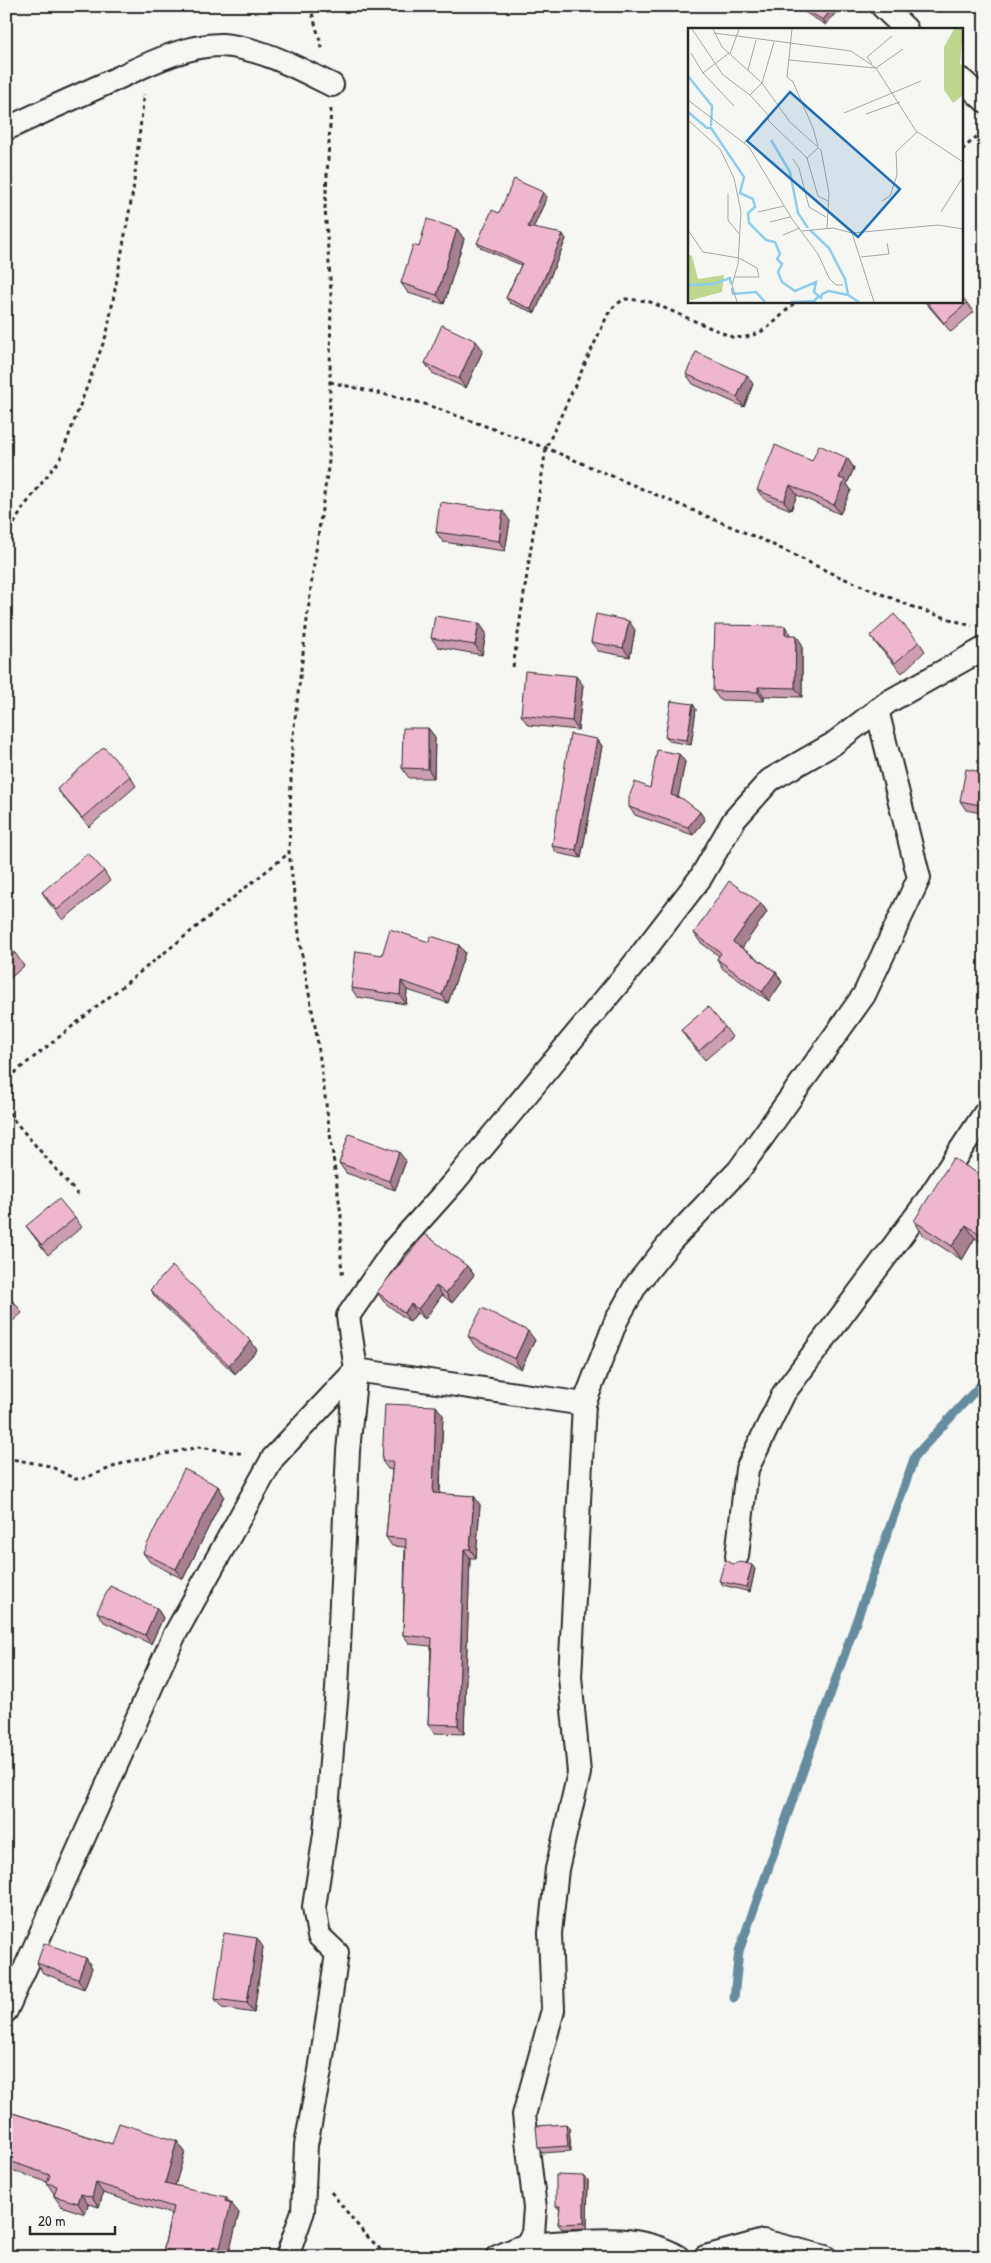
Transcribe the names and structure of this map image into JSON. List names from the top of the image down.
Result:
{
  "scale_bar": "20 m"
}
